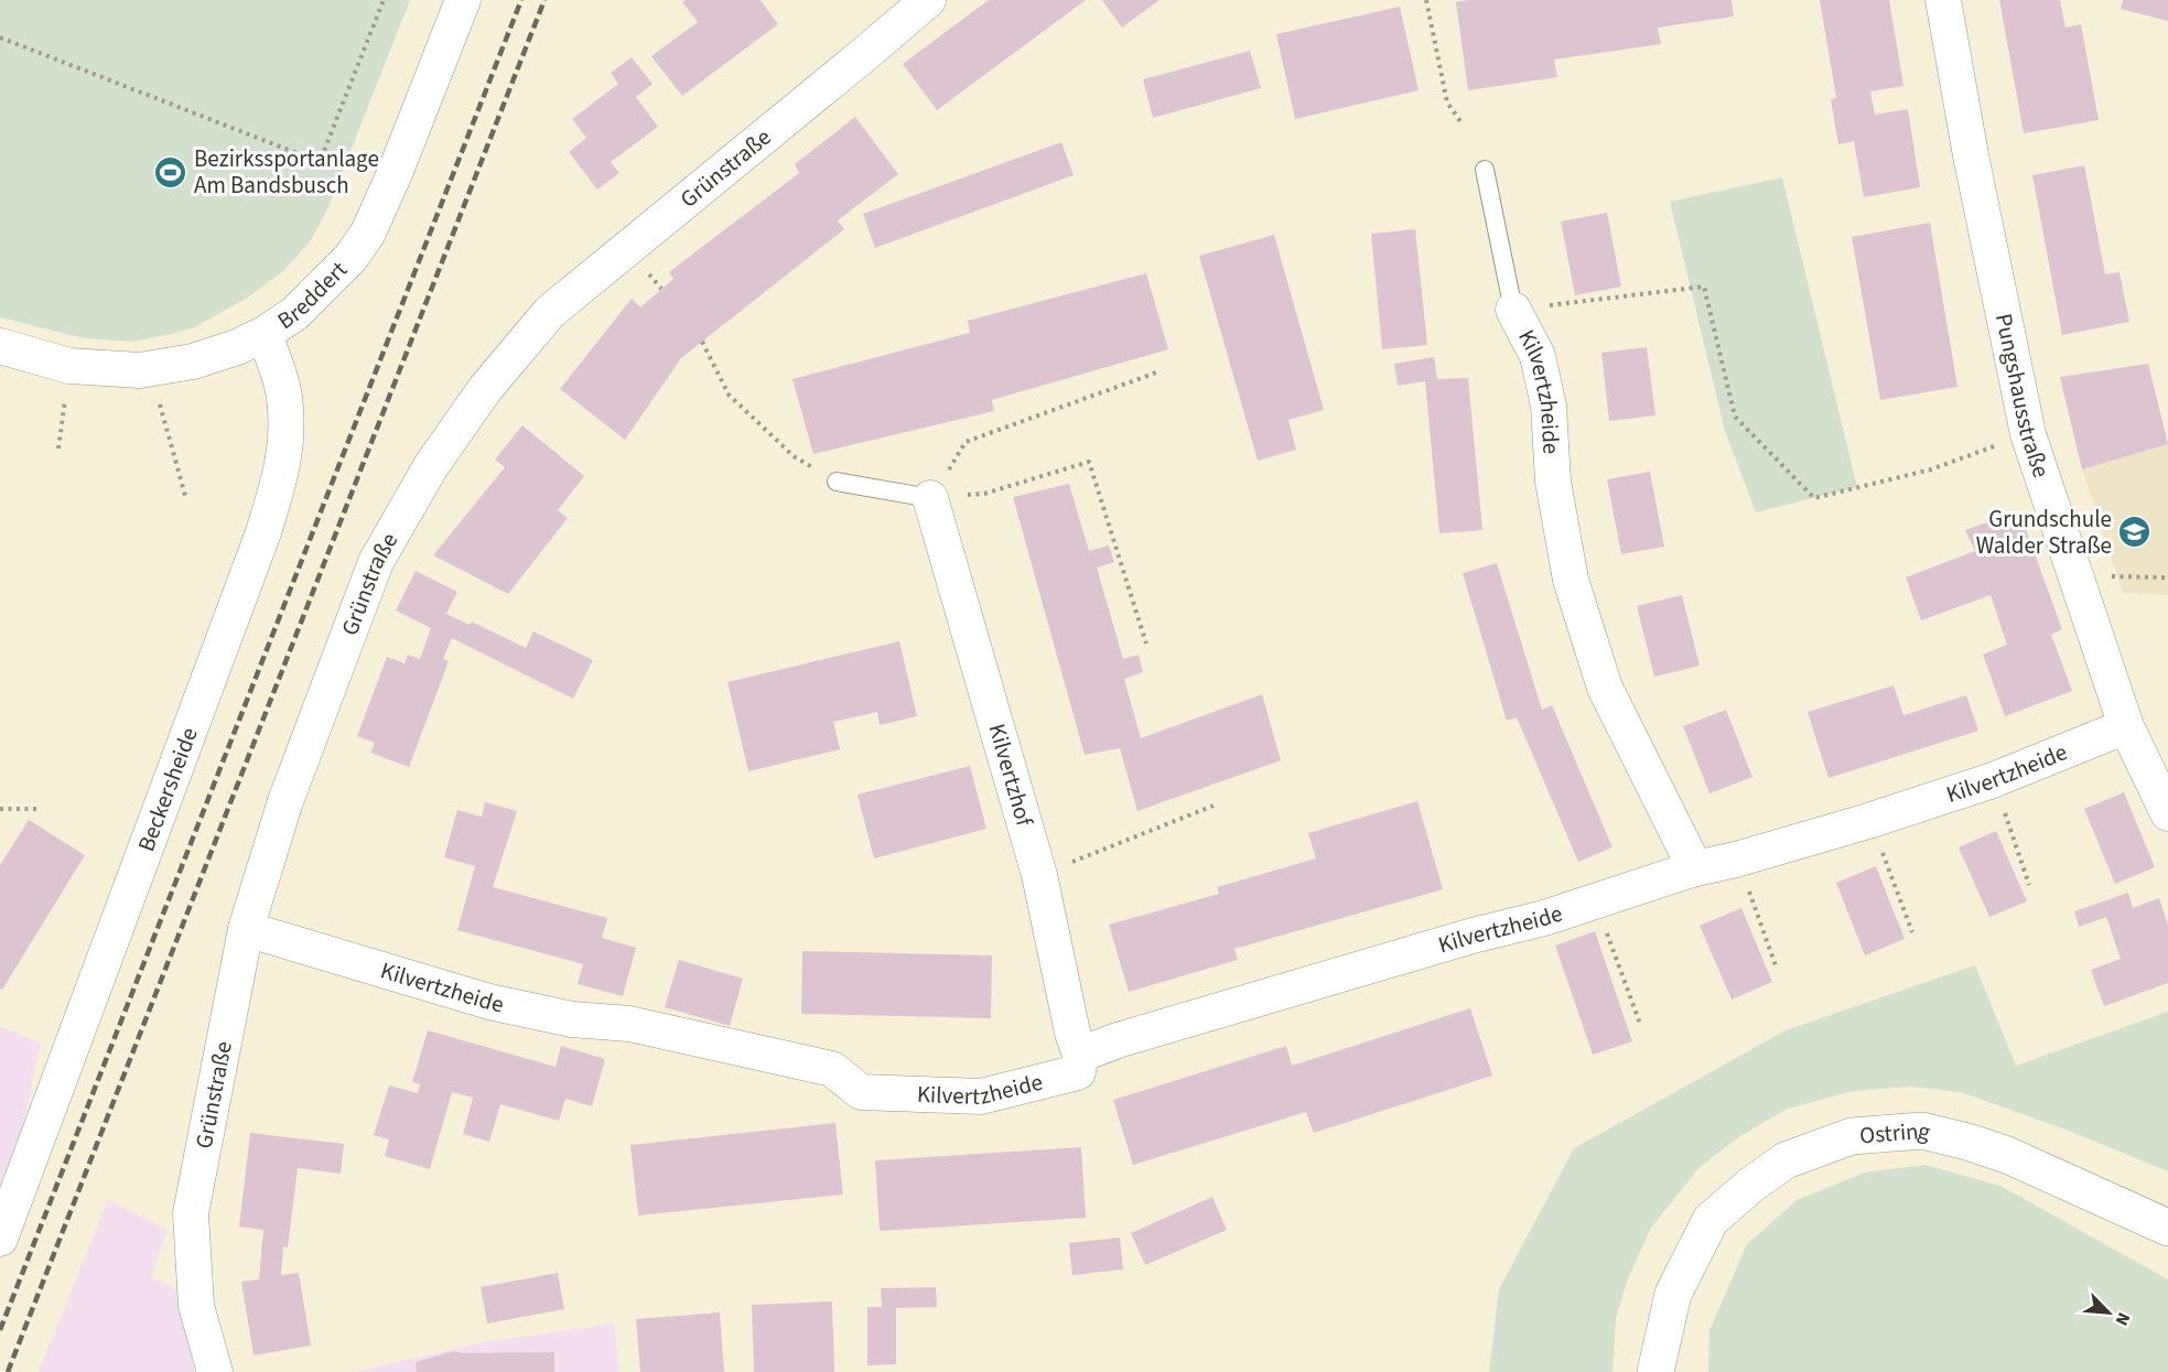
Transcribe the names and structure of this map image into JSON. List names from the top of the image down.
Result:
{
  "streets": {
    "main road": ["Ostring"],
    "street": [
      "Grünstraße",
      "Breddert",
      "Kilvertzheide",
      "Pungshausstraße",
      "Kilvertzhof",
      "Beckersheide"
    ]
  },
  "crossings": [
    ["Grünstraße", "Kilvertzheide"],
    ["Breddert", "Beckersheide"],
    ["Kilvertzheide", "Pungshausstraße"],
    ["Kilvertzheide", "Kilvertzhof"]
  ],
  "places": {
    "sports": ["Bezirkssportanlage Am Bandsbusch"],
    "school or university": ["Grundschule Walder Straße"]
  },
  "north": "bottom right"
}
